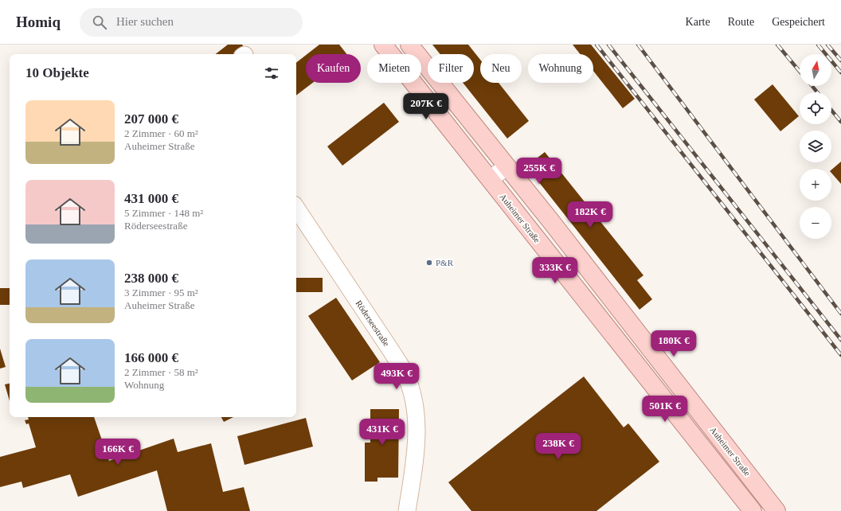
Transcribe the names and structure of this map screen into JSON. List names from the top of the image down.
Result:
{
  "streets": {
    "main road": ["Auheimer Straße"],
    "street": ["Röderseestraße"]
  },
  "places": ["P&R"],
  "north": "top",
  "page": {
    "header": "Homiq",
    "search": "Hier suchen",
    "nav": ["Karte", "Route", "Gespeichert"],
    "map_buttons": ["+", "−"],
    "chip": [
      "Kaufen",
      "Mieten",
      "Filter",
      "Neu",
      "Wohnung"
    ],
    "heading": "10 Objekte",
    "list": [
      {
        "name": "207 000 €",
        "note": "2 Zimmer · 60 m² · Auheimer Straße"
      },
      {
        "name": "431 000 €",
        "note": "5 Zimmer · 148 m² · Röderseestraße"
      },
      {
        "name": "238 000 €",
        "note": "3 Zimmer · 95 m² · Auheimer Straße"
      },
      {
        "name": "166 000 €",
        "note": "2 Zimmer · 58 m² · Wohnung"
      }
    ],
    "price": [
      "207K €",
      "255K €",
      "182K €",
      "333K €",
      "180K €",
      "493K €",
      "501K €",
      "431K €",
      "238K €",
      "166K €"
    ]
  }
}
